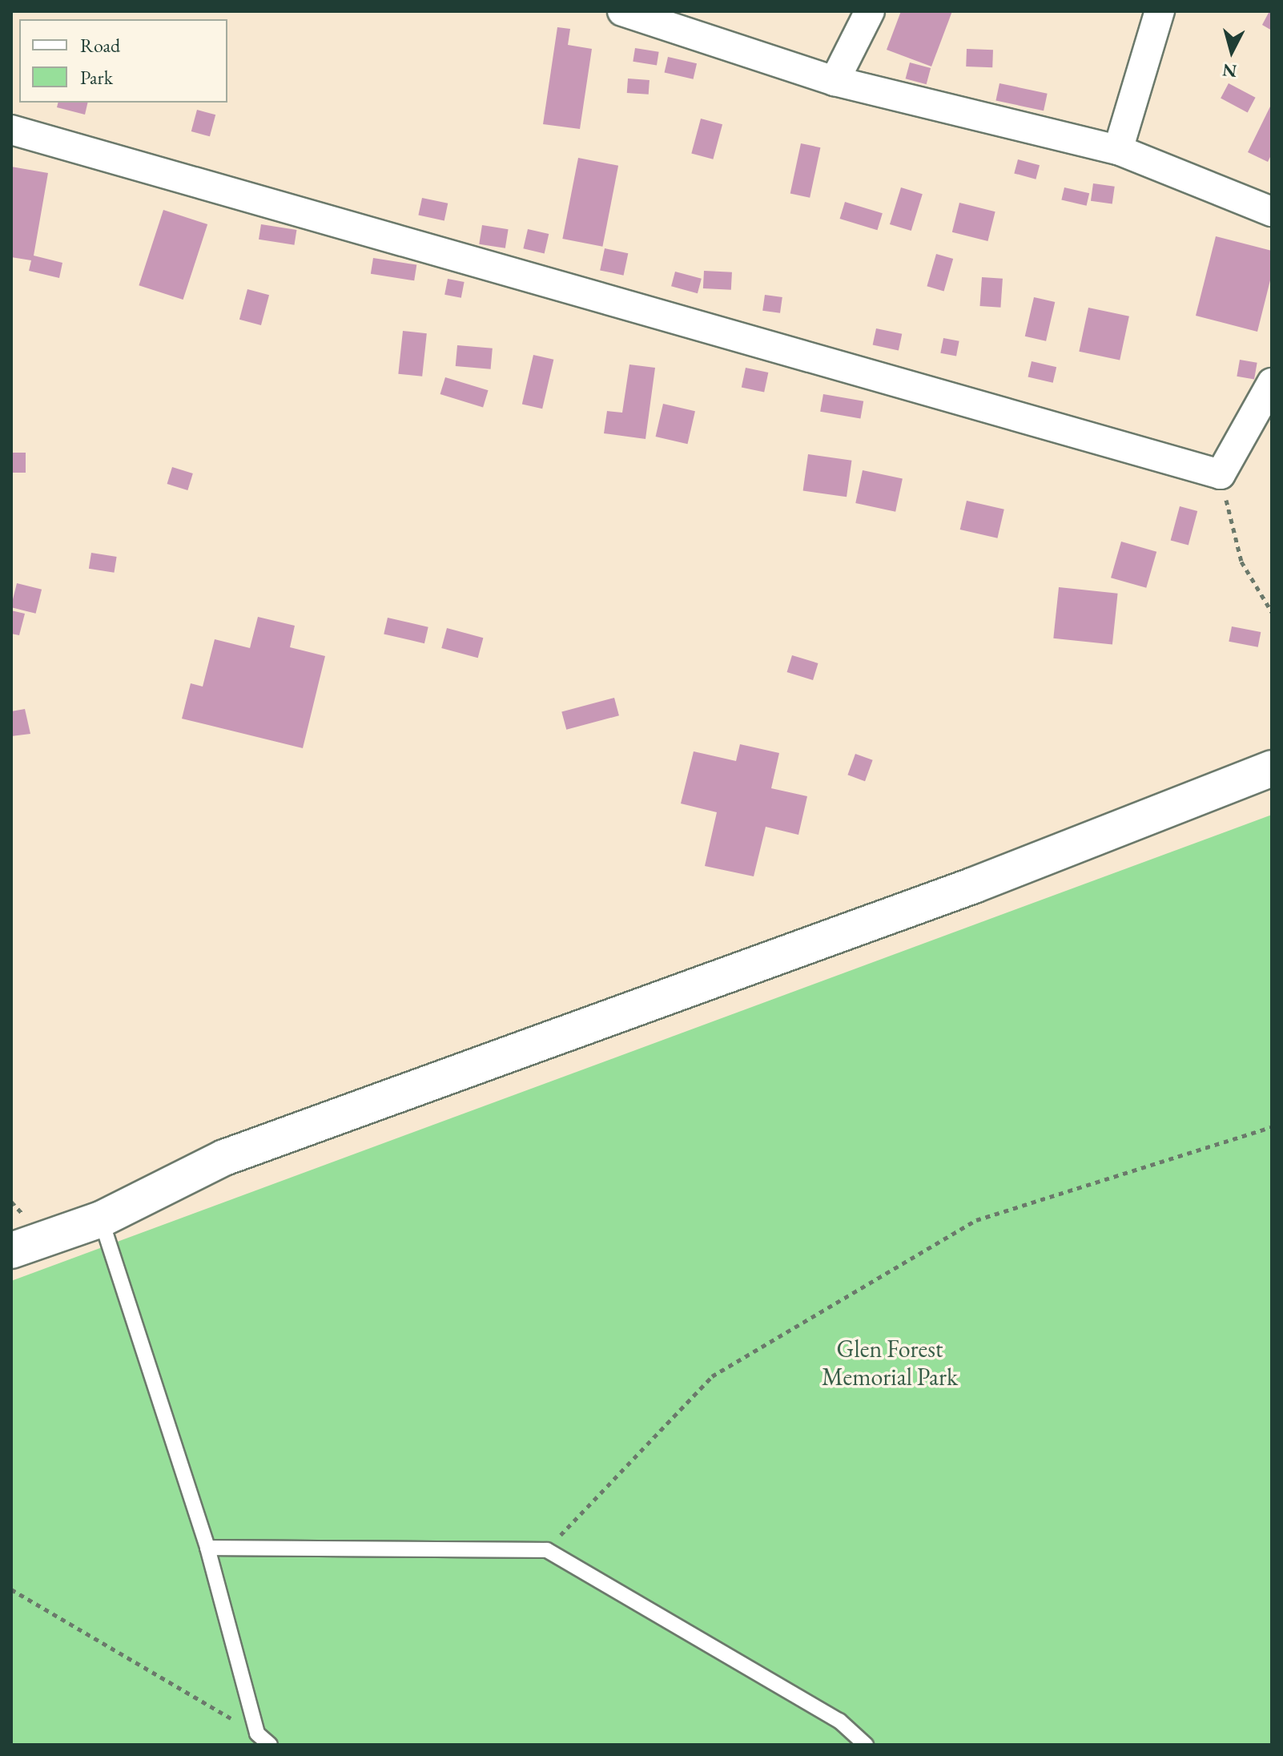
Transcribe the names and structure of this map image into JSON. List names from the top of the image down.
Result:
{
  "parks": ["Glen Forest Memorial Park"],
  "legend": ["Road", "Park"],
  "north": "bottom"
}
